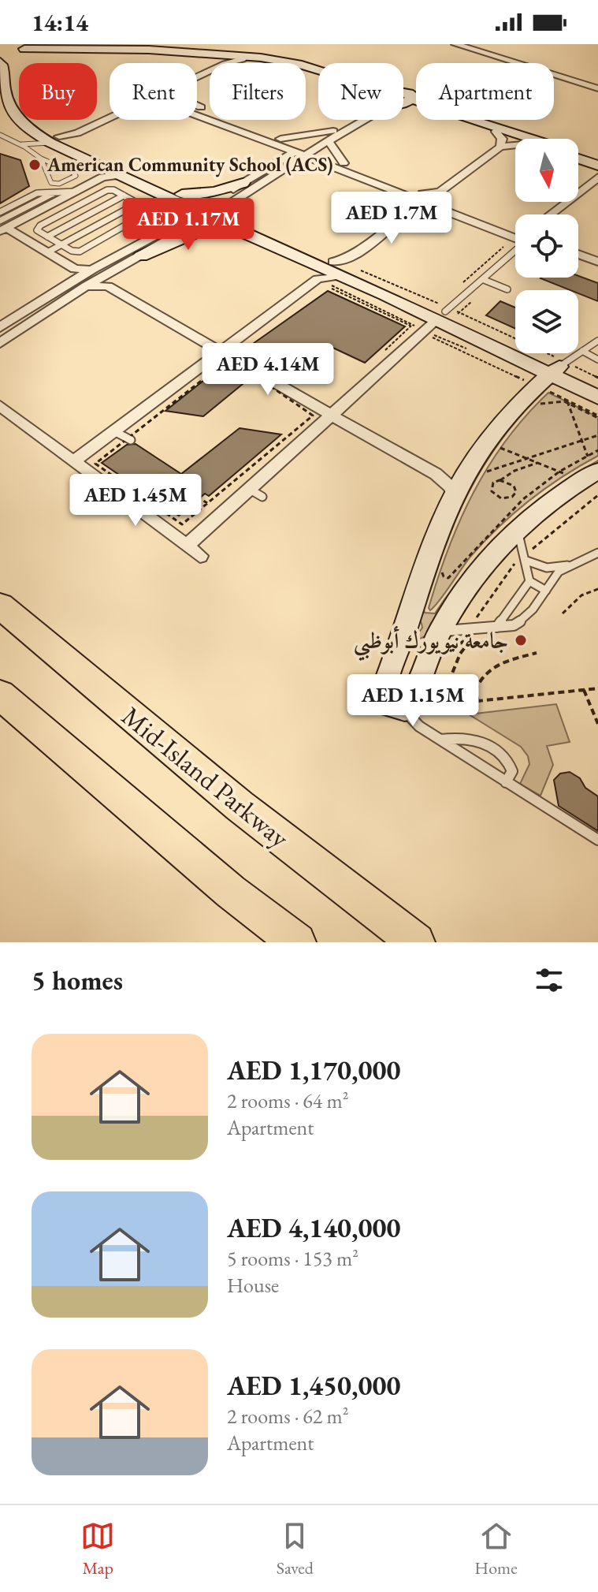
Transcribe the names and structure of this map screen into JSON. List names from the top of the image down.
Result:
{
  "streets": {
    "highway": ["Mid-Island Parkway"]
  },
  "places": ["American Community School (ACS)", "جامعة نيويورك أبوظبي"],
  "north": "bottom",
  "page": {
    "status": "14:14",
    "chip": [
      "Buy",
      "Rent",
      "Filters",
      "New",
      "Apartment"
    ],
    "price": [
      "AED 1.7M",
      "AED 1.17M",
      "AED 4.14M",
      "AED 1.45M",
      "AED 1.15M"
    ],
    "heading": "5 homes",
    "list": [
      {
        "name": "AED 1,170,000",
        "note": "2 rooms · 64 m² · Apartment"
      },
      {
        "name": "AED 4,140,000",
        "note": "5 rooms · 153 m² · House"
      },
      {
        "name": "AED 1,450,000",
        "note": "2 rooms · 62 m² · Apartment"
      }
    ],
    "tabs": ["Map", "Saved", "Home"]
  }
}
